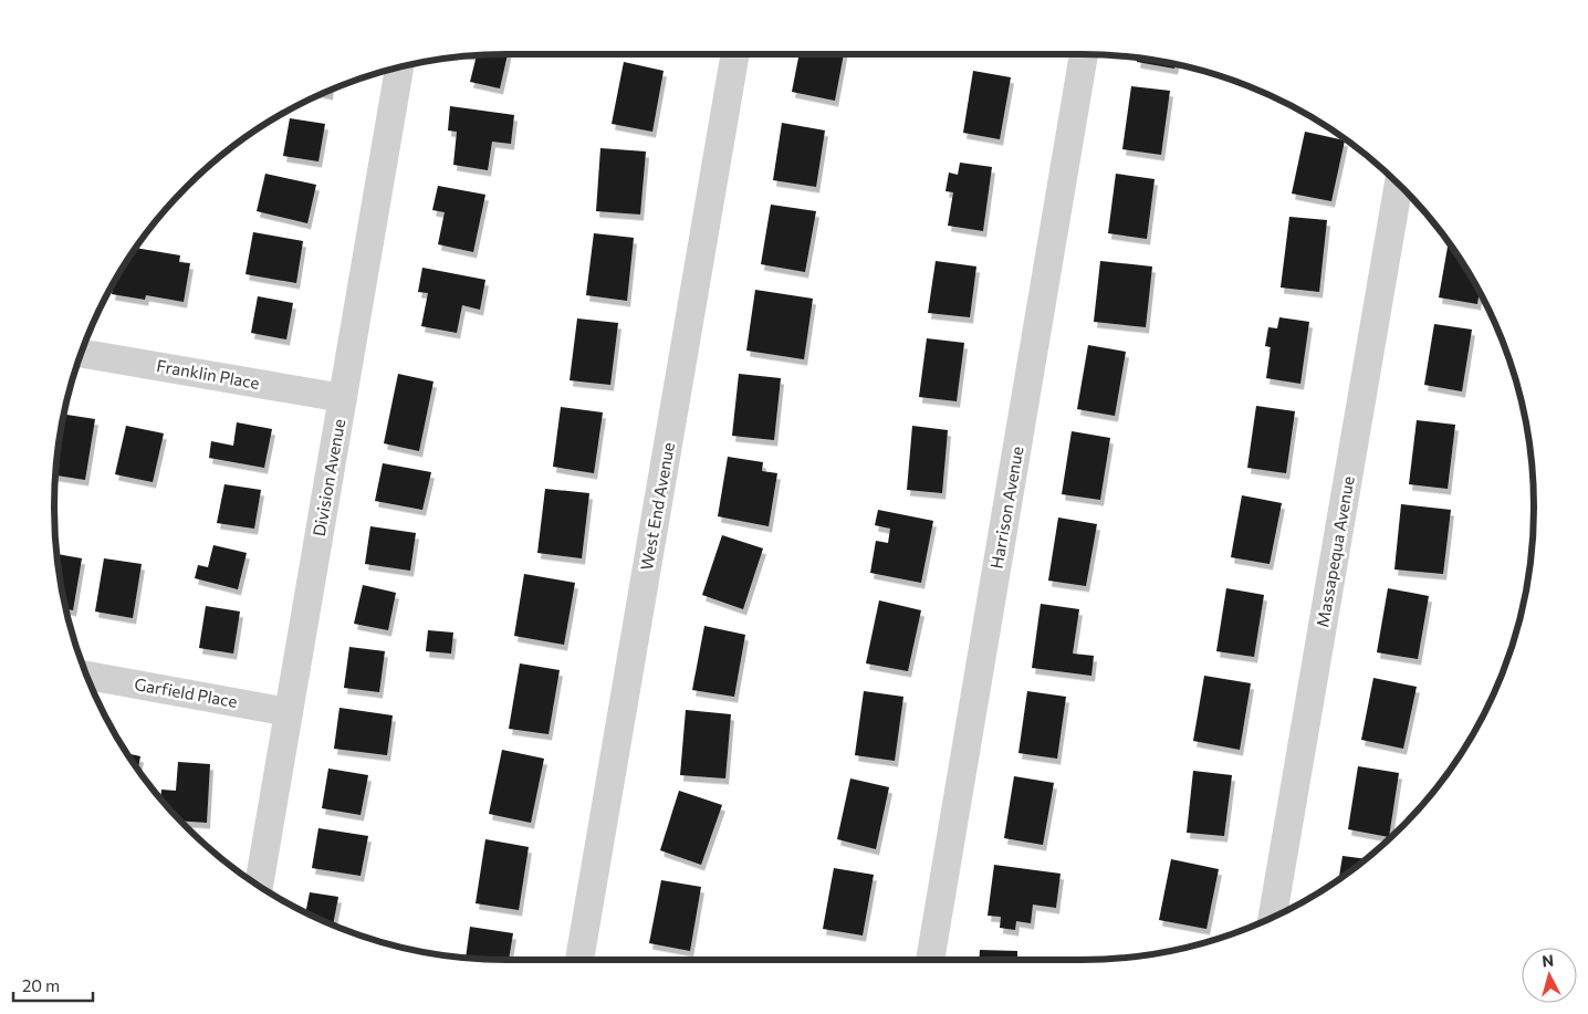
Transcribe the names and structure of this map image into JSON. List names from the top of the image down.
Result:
{
  "streets": {
    "street": [
      "Franklin Place",
      "Division Avenue",
      "West End Avenue",
      "Harrison Avenue",
      "Massapequa Avenue",
      "Garfield Place"
    ]
  },
  "crossings": [
    ["Franklin Place", "Division Avenue"],
    ["Division Avenue", "Garfield Place"]
  ],
  "scale_bar": "20 m",
  "north": "top"
}
